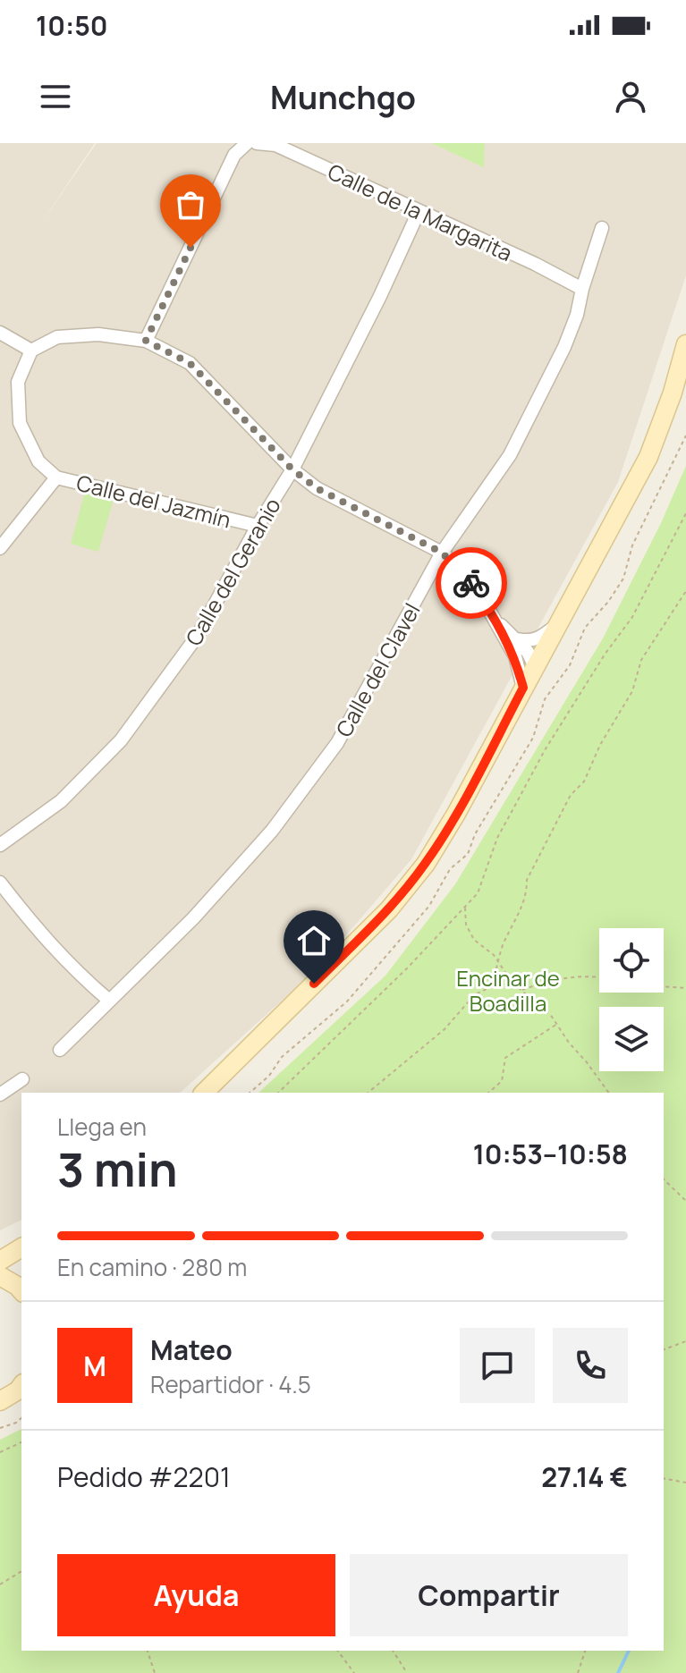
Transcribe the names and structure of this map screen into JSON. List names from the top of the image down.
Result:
{
  "streets": {
    "street": [
      "Calle de la Margarita",
      "Calle del Jazmín",
      "Calle del Geranio",
      "Calle del Clavel"
    ]
  },
  "crossings": [
    ["Calle de la Margarita", "Calle del Geranio"],
    ["Calle de la Margarita", "Calle del Clavel"],
    ["Calle del Jazmín", "Calle del Geranio"]
  ],
  "parks": ["Encinar de Boadilla"],
  "page": {
    "status": "10:50",
    "header": "Munchgo",
    "heading": ["3 min", "Llega en", "10:53–10:58"],
    "panel": [
      "Mateo",
      "Repartidor · 4.5",
      "Pedido #2201",
      "27.14 €"
    ],
    "bar": "En camino · 280 m",
    "round": "M",
    "buttons": ["Ayuda", "Compartir"]
  }
}
